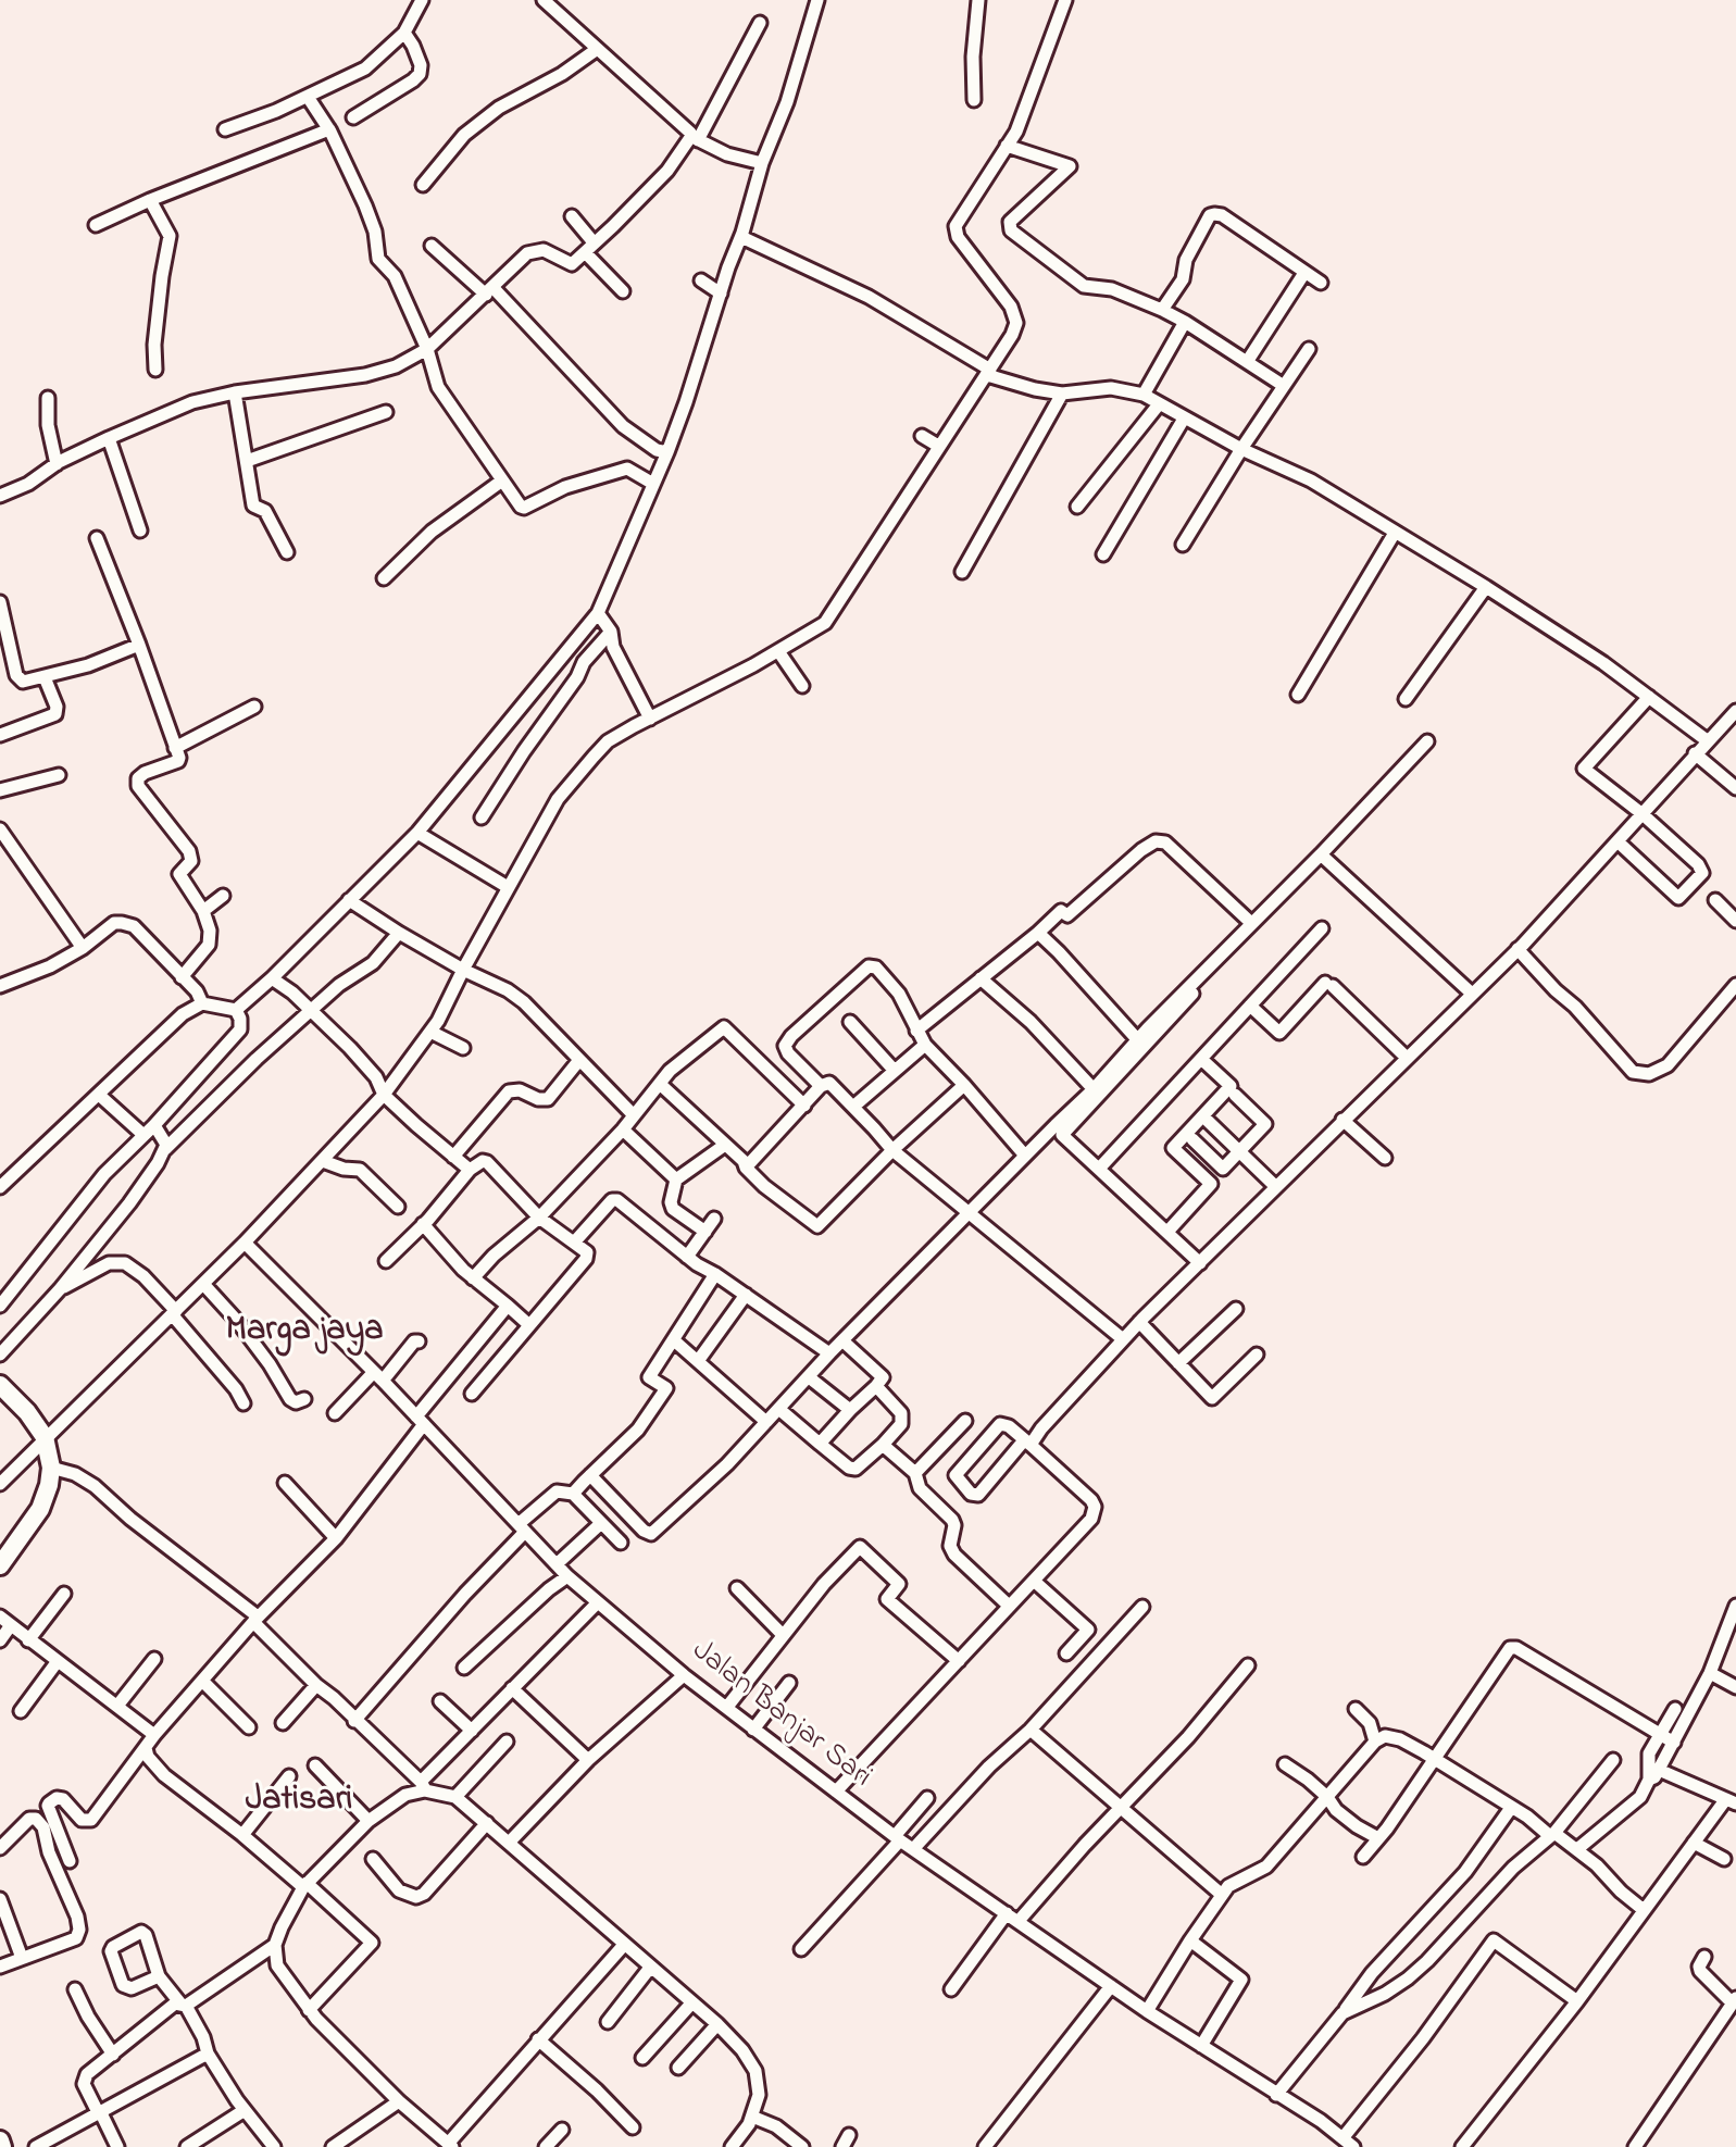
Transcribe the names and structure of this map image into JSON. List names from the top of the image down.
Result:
{
  "streets": {
    "street": ["Jalan Banjar Sari"]
  },
  "districts": ["Marga jaya", "Jatisari"]
}
